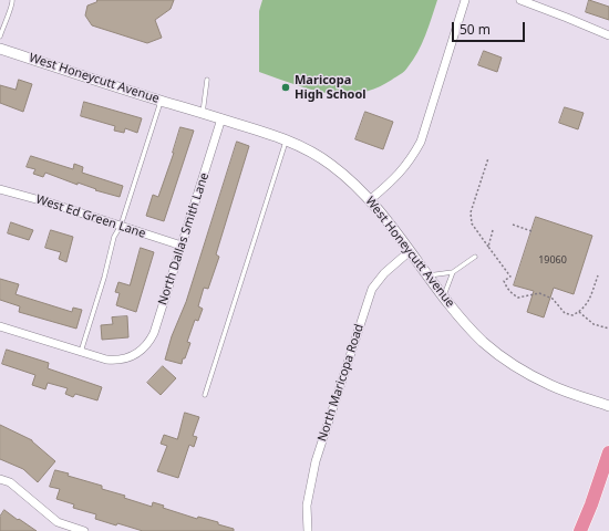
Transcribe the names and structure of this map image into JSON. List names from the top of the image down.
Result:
{
  "streets": {
    "street": [
      "West Honeycutt Avenue",
      "West Ed Green Lane",
      "North Dallas Smith Lane",
      "North Maricopa Road"
    ]
  },
  "crossings": [
    ["West Honeycutt Avenue", "North Dallas Smith Lane"],
    ["West Honeycutt Avenue", "North Maricopa Road"],
    ["West Ed Green Lane", "North Dallas Smith Lane"]
  ],
  "places": ["Maricopa High School"],
  "house_numbers": ["19060"],
  "scale_bar": "50 m"
}
